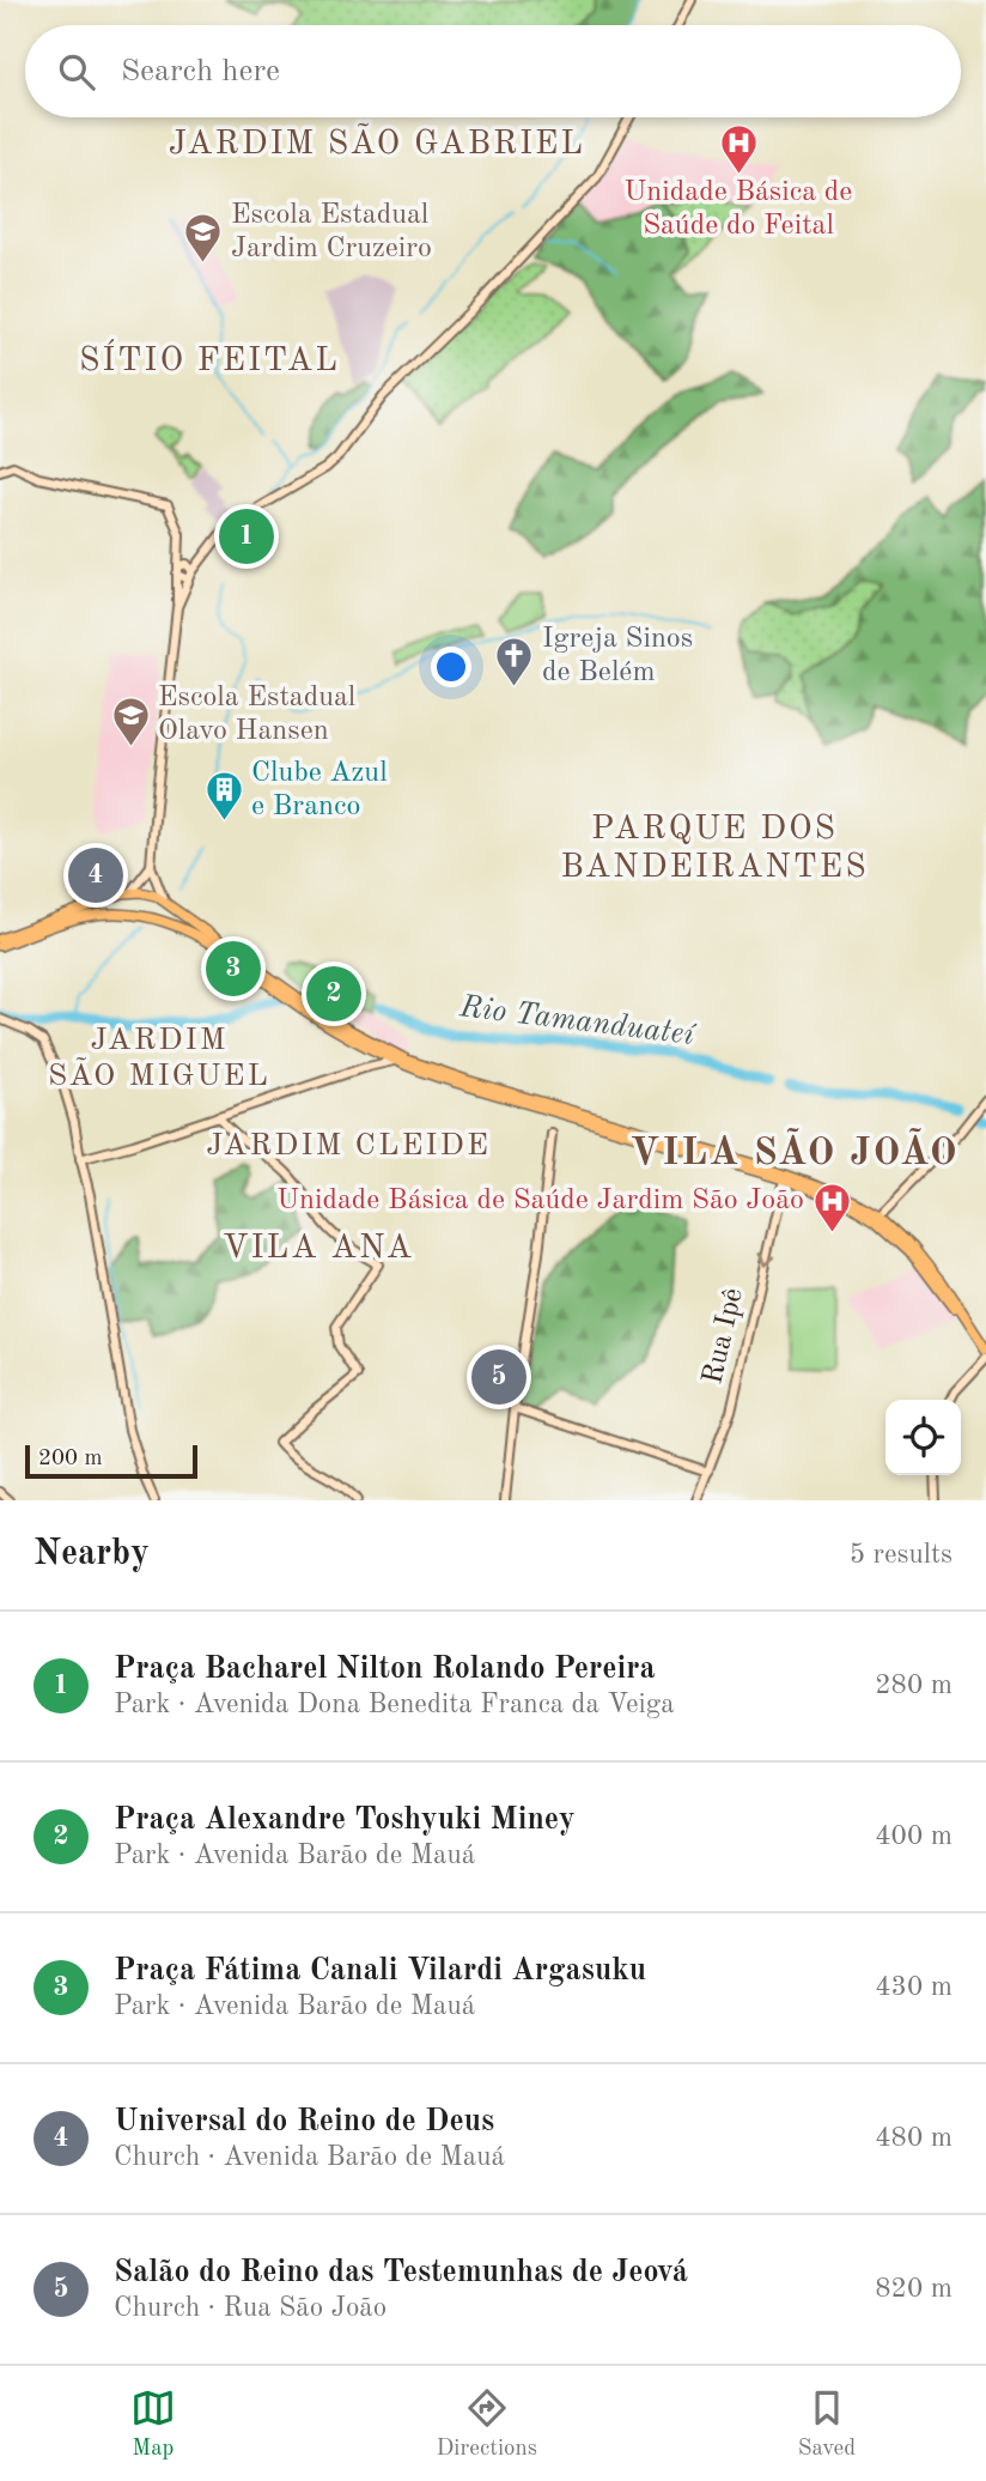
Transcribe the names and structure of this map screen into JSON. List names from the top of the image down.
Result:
{
  "streets": {
    "street": ["Rua Ipê"]
  },
  "one_way": ["Rua Ipê"],
  "districts": [
    "JARDIM SÃO GABRIEL",
    "SÍTIO FEITAL",
    "PARQUE DOS BANDEIRANTES",
    "JARDIM SÃO MIGUEL",
    "JARDIM CLEIDE",
    "VILA SÃO JOÃO",
    "VILA ANA"
  ],
  "water": ["Rio Tamanduateí"],
  "places": {
    "hospital": ["Unidade Básica de Saúde do Feital", "Unidade Básica de Saúde Jardim São João"],
    "school or university": ["Escola Estadual Jardim Cruzeiro", "Escola Estadual Olavo Hansen"],
    "church": ["Igreja Sinos de Belém"],
    "building": ["Clube Azul e Branco"]
  },
  "scale_bar": "200 m",
  "page": {
    "search": "Search here",
    "pins": [
      "1",
      "4",
      "3",
      "2",
      "5"
    ],
    "scale": "200 m",
    "heading": ["Nearby", "5 results"],
    "list": [
      {
        "mark": "1",
        "name": "Praça Bacharel Nilton Rolando Pereira",
        "note": "Park · Avenida Dona Benedita Franca da Veiga",
        "value": "280 m"
      },
      {
        "mark": "2",
        "name": "Praça Alexandre Toshyuki Miney",
        "note": "Park · Avenida Barão de Mauá",
        "value": "400 m"
      },
      {
        "mark": "3",
        "name": "Praça Fátima Canali Vilardi Argasuku",
        "note": "Park · Avenida Barão de Mauá",
        "value": "430 m"
      },
      {
        "mark": "4",
        "name": "Universal do Reino de Deus",
        "note": "Church · Avenida Barão de Mauá",
        "value": "480 m"
      },
      {
        "mark": "5",
        "name": "Salão do Reino das Testemunhas de Jeová",
        "note": "Church · Rua São João",
        "value": "820 m"
      }
    ],
    "nav": ["Map", "Directions", "Saved"]
  }
}
